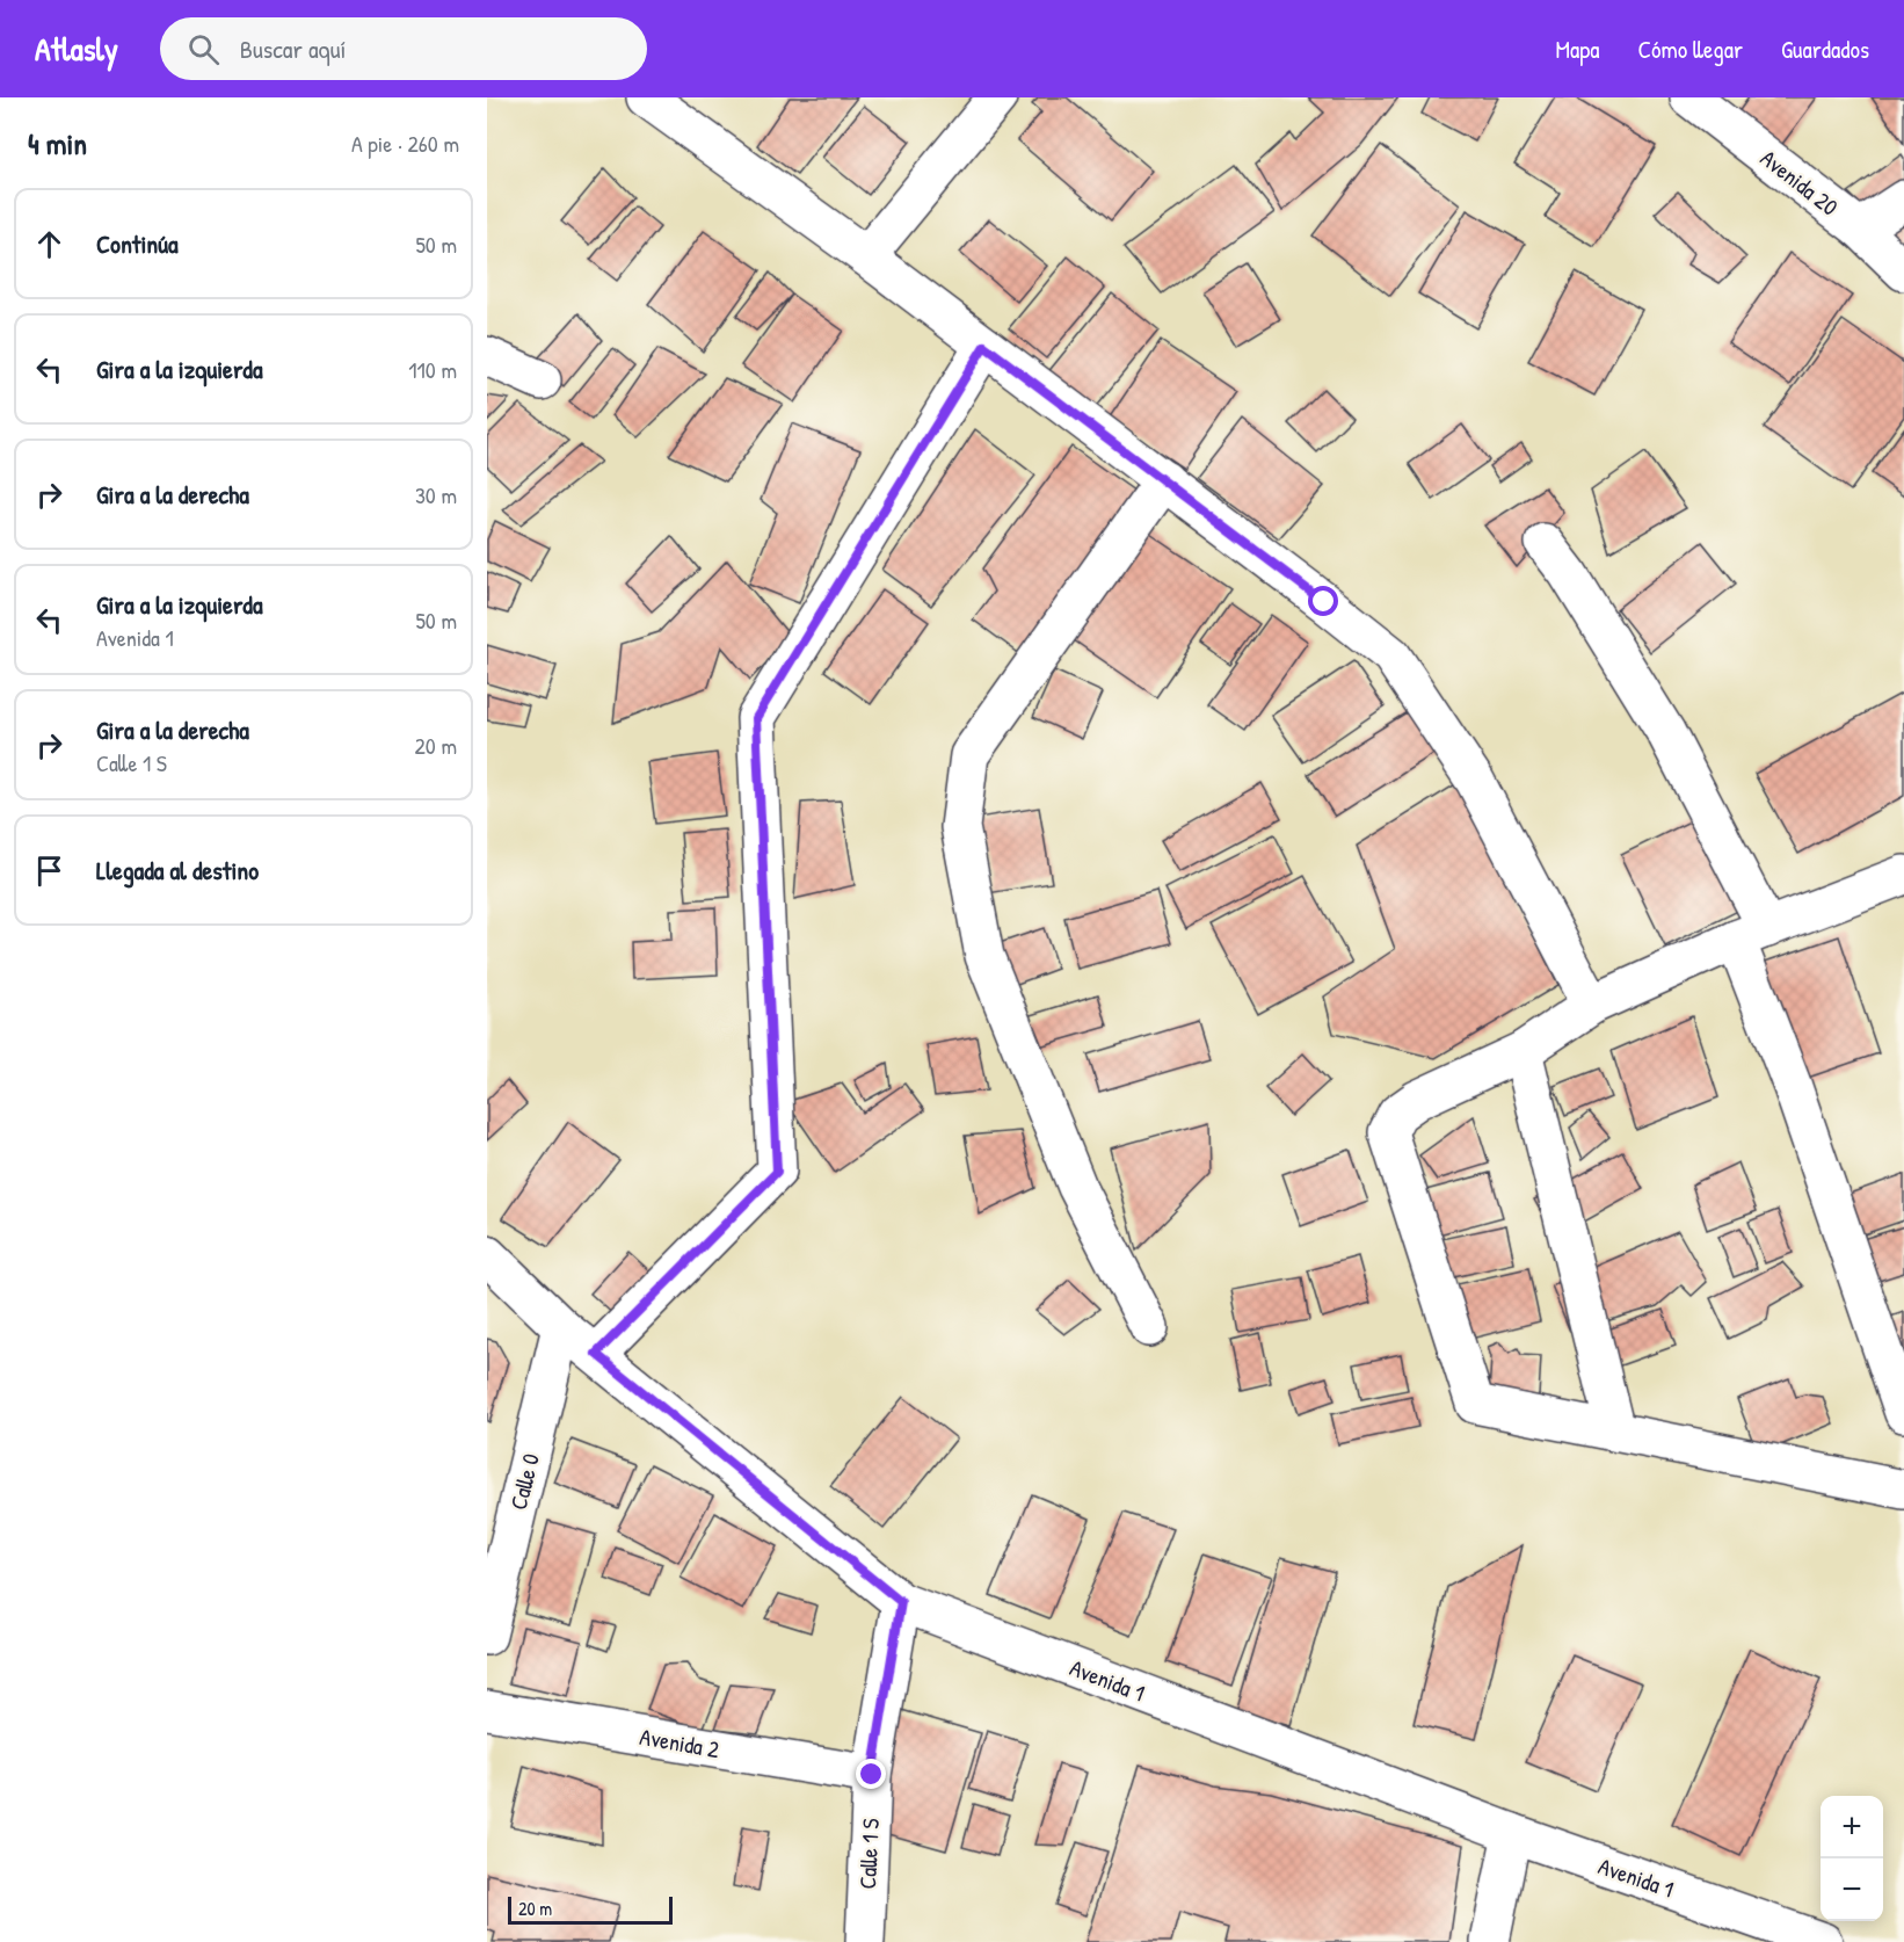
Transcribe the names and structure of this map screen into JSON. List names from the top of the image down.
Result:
{
  "streets": {
    "street": [
      "Avenida 20",
      "Calle 0",
      "Avenida 1",
      "Avenida 2",
      "Calle 1 S"
    ]
  },
  "crossings": [
    ["Calle 0", "Avenida 1"],
    ["Avenida 1", "Calle 1 S"],
    ["Avenida 2", "Calle 1 S"]
  ],
  "scale_bar": "20 m",
  "page": {
    "header": "Atlasly",
    "search": "Buscar aquí",
    "nav": ["Mapa", "Cómo llegar", "Guardados"],
    "heading": ["4 min", "A pie · 260 m"],
    "list": [
      ["Continúa", "50 m"],
      ["Gira a la izquierda", "110 m"],
      ["Gira a la derecha", "30 m"],
      ["Gira a la izquierda", "Avenida 1", "50 m"],
      ["Gira a la derecha", "Calle 1 S", "20 m"],
      "Llegada al destino"
    ],
    "map_buttons": ["+", "−"],
    "scale": "20 m"
  }
}
